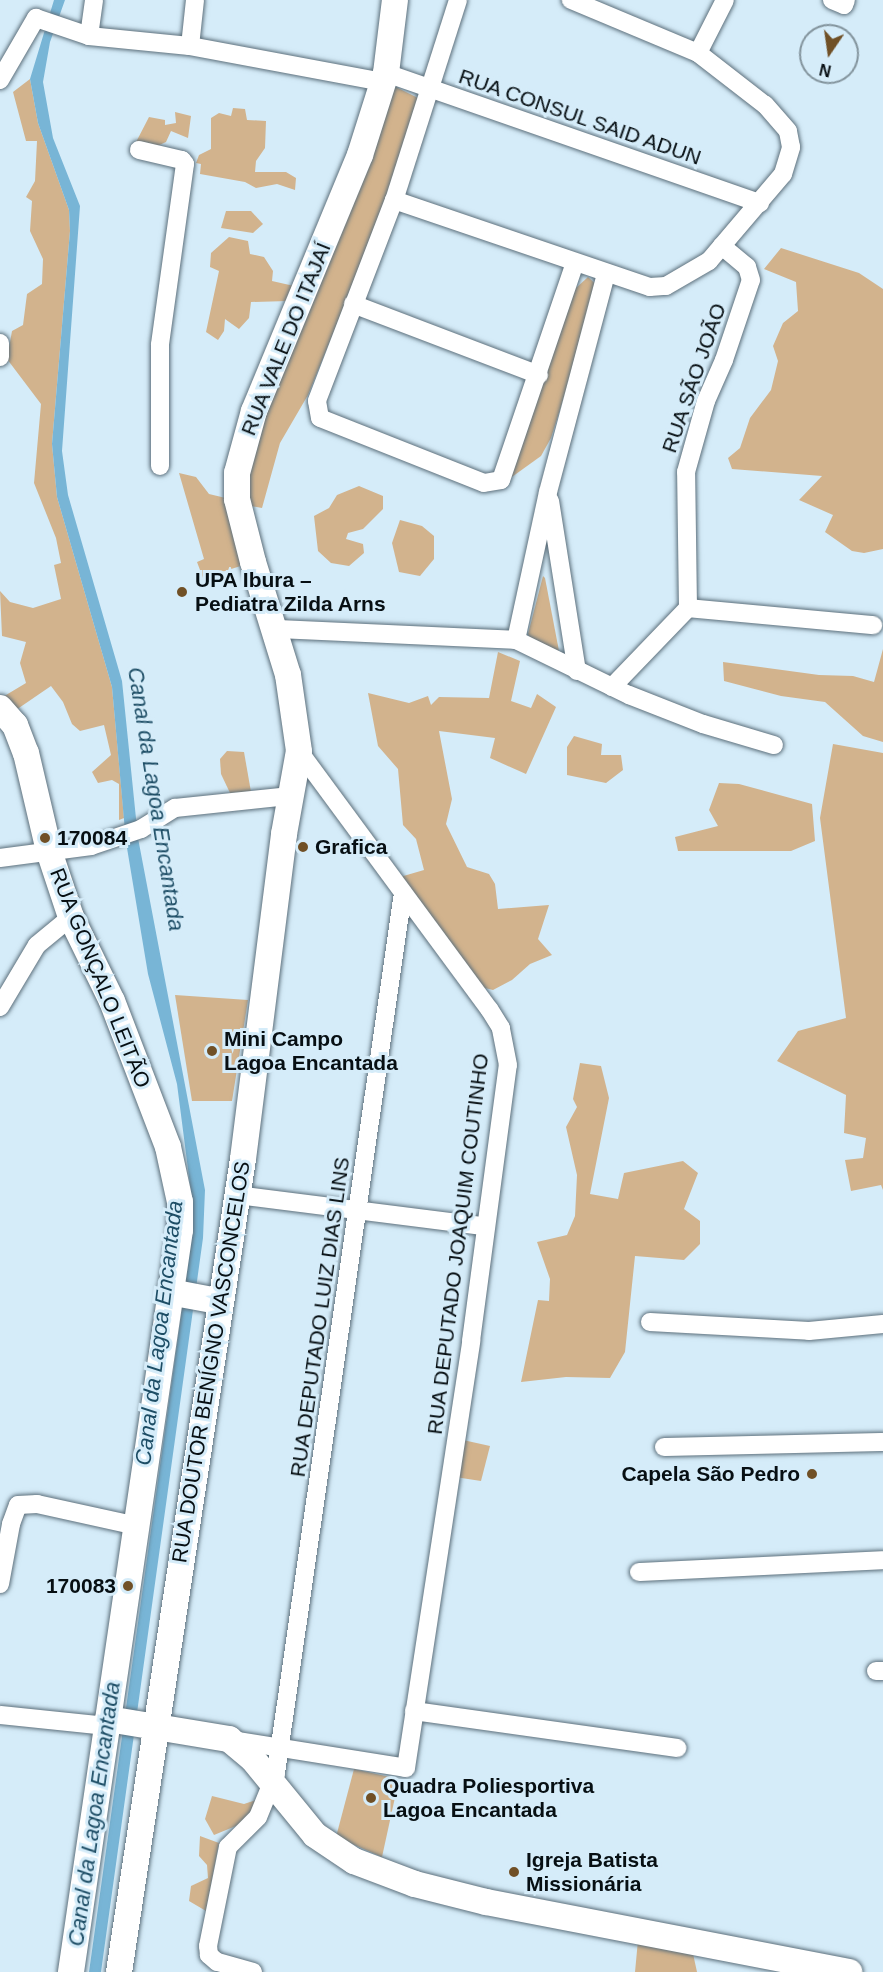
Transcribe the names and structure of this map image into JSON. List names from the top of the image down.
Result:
{
  "streets": {
    "main road": ["RUA VALE DO ITAJAÍ", "RUA GONÇALO LEITÃO", "RUA DOUTOR BENÍGNO VASCONCELOS"],
    "street": [
      "RUA CONSUL SAID ADUN",
      "RUA SÃO JOÃO",
      "RUA DEPUTADO JOAQUIM COUTINHO",
      "RUA DEPUTADO LUIZ DIAS LINS"
    ]
  },
  "crossings": [
    ["RUA CONSUL SAID ADUN", "RUA VALE DO ITAJAÍ"],
    ["RUA VALE DO ITAJAÍ", "RUA DEPUTADO JOAQUIM COUTINHO"],
    ["RUA VALE DO ITAJAÍ", "RUA DOUTOR BENÍGNO VASCONCELOS"],
    ["RUA GONÇALO LEITÃO", "RUA DOUTOR BENÍGNO VASCONCELOS"],
    ["RUA DEPUTADO JOAQUIM COUTINHO", "RUA DEPUTADO LUIZ DIAS LINS"],
    ["RUA DEPUTADO JOAQUIM COUTINHO", "RUA DOUTOR BENÍGNO VASCONCELOS"]
  ],
  "water": ["Canal da Lagoa Encantada"],
  "places": [
    "UPA Ibura – Pediatra Zilda Arns",
    "170084",
    "Grafica",
    "Mini Campo Lagoa Encantada",
    "Capela São Pedro",
    "170083",
    "Quadra Poliesportiva Lagoa Encantada",
    "Igreja Batista Missionária"
  ],
  "north": "bottom"
}
